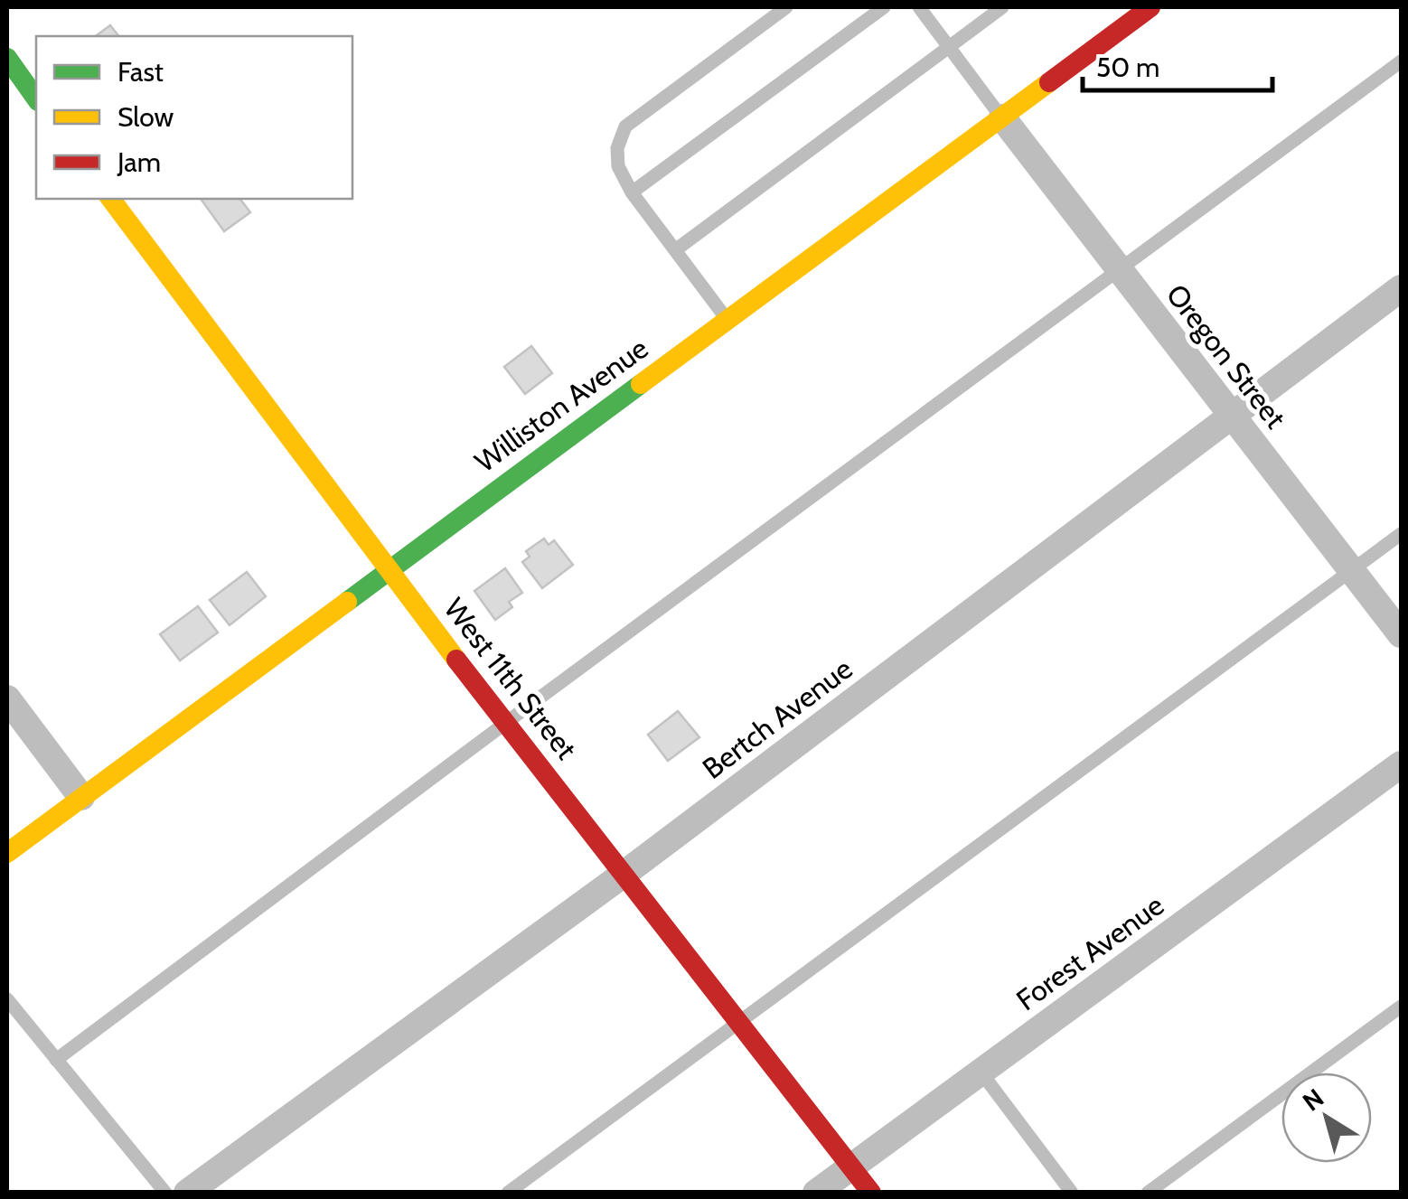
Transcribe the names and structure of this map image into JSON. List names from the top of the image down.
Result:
{
  "streets": {
    "main road": ["Williston Avenue", "West 11th Street"],
    "street": ["Oregon Street", "Bertch Avenue", "Forest Avenue"]
  },
  "crossings": [
    ["Oregon Street", "Williston Avenue"],
    ["Oregon Street", "Bertch Avenue"],
    ["Williston Avenue", "West 11th Street"],
    ["West 11th Street", "Bertch Avenue"],
    ["West 11th Street", "Forest Avenue"]
  ],
  "legend": ["Fast", "Slow", "Jam"],
  "scale_bar": "50 m",
  "north": "top left"
}
